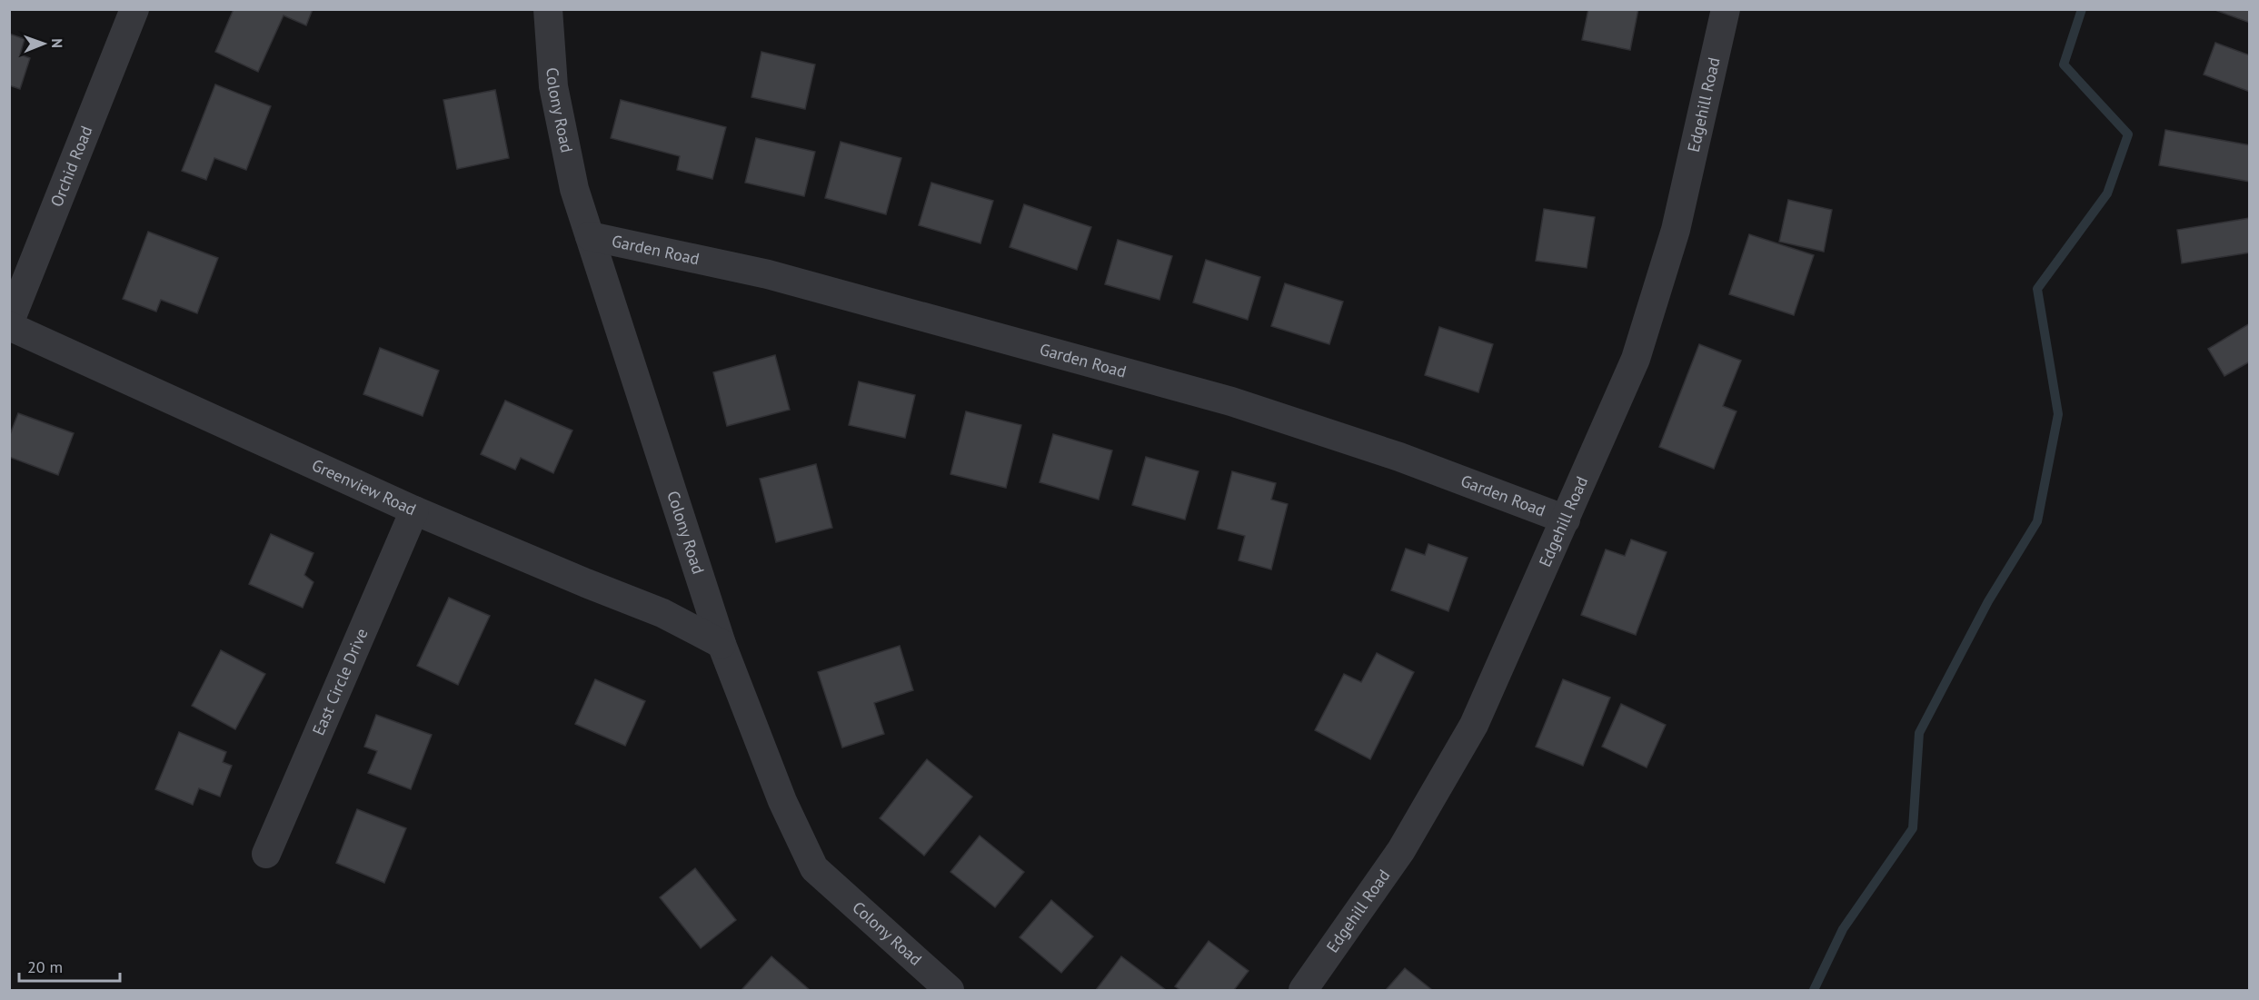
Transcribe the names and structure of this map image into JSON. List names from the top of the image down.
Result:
{
  "streets": {
    "street": [
      "Edgehill Road",
      "Colony Road",
      "Orchid Road",
      "Garden Road",
      "Greenview Road",
      "East Circle Drive"
    ]
  },
  "crossings": [
    ["Edgehill Road", "Garden Road"],
    ["Colony Road", "Garden Road"],
    ["Colony Road", "Greenview Road"],
    ["Orchid Road", "Greenview Road"],
    ["Greenview Road", "East Circle Drive"]
  ],
  "scale_bar": "20 m",
  "north": "right"
}
